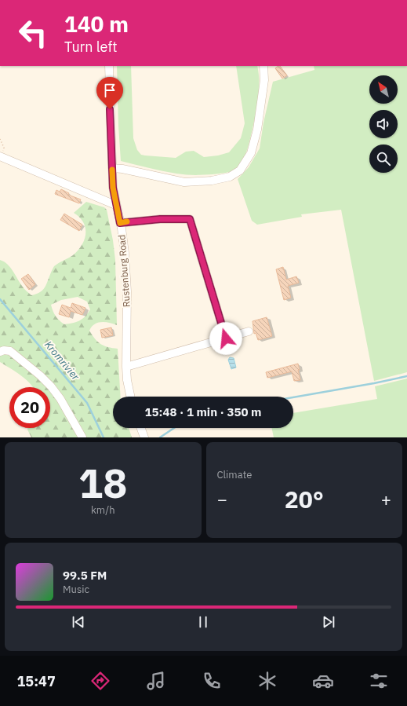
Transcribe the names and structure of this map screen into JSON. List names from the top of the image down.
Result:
{
  "streets": {
    "street": ["Rustenburg Road"]
  },
  "water": ["Kromrivier"],
  "north": "top left",
  "page": {
    "turn": ["140 m", "Turn left"],
    "limit": "20",
    "trip": "15:48 · 1 min · 350 m",
    "tile": [
      ["18", "km/h"],
      "Climate"
    ],
    "heat": ["−", "20°", "+"],
    "song": ["99.5 FM", "Music"],
    "tabs": "15:47"
  }
}
